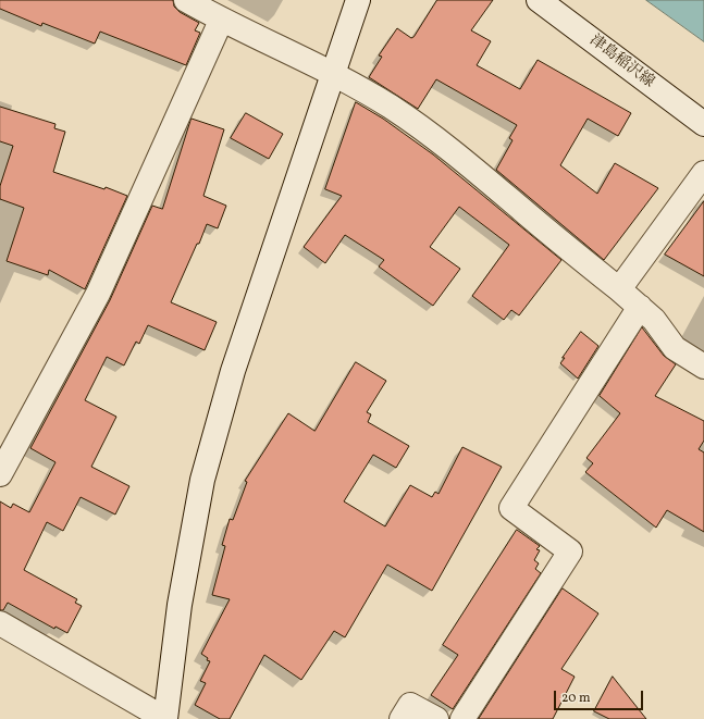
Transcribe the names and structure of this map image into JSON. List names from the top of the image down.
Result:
{
  "streets": {
    "street": ["津島稲沢線"]
  },
  "scale_bar": "20 m"
}
